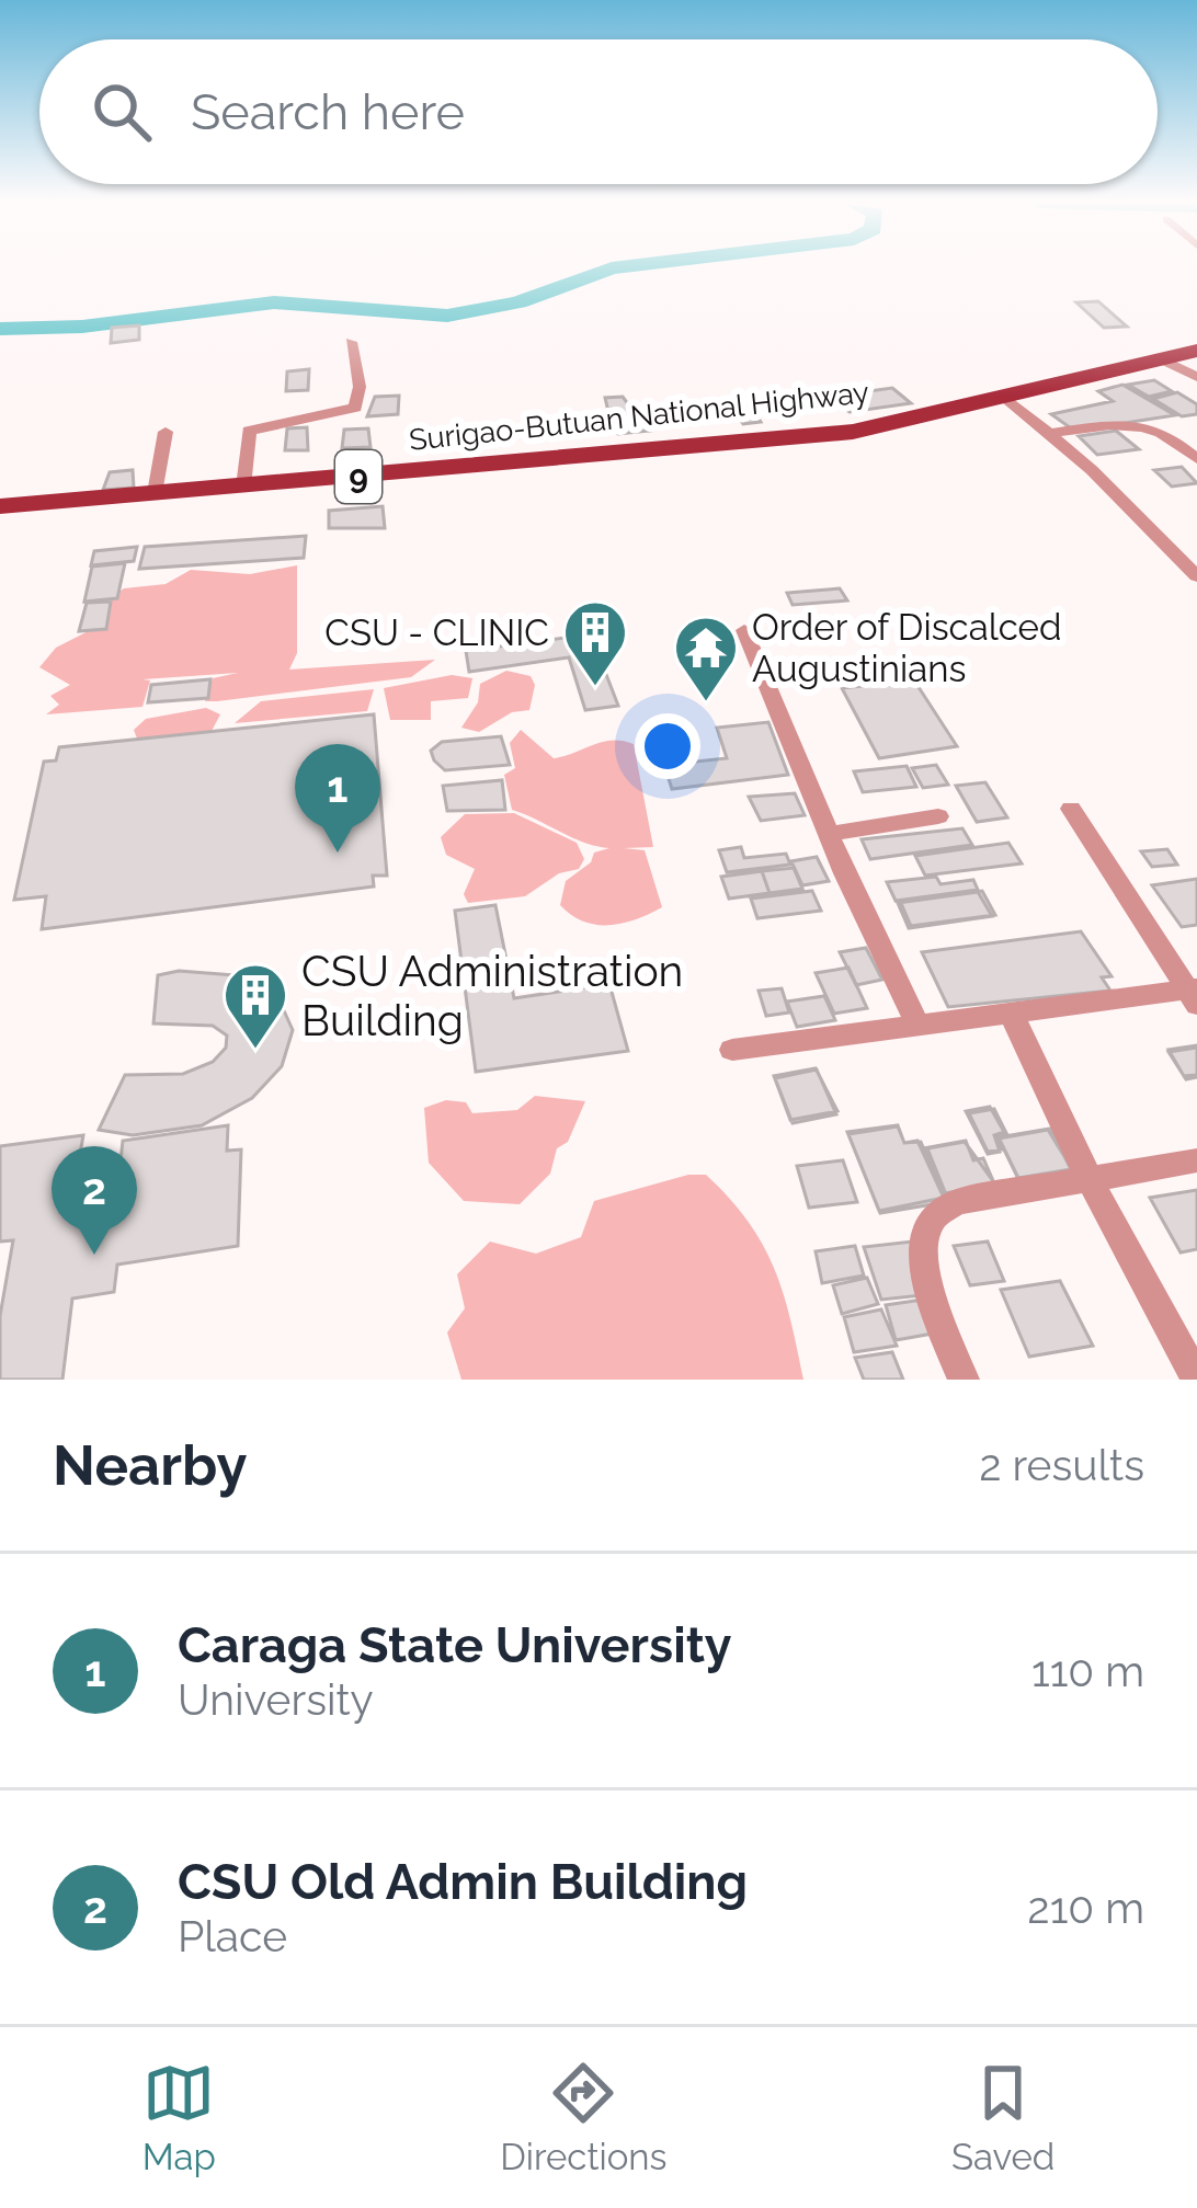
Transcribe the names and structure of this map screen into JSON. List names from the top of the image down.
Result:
{
  "streets": {
    "main road": ["Surigao-Butuan National Highway", "9"]
  },
  "places": {
    "building": ["CSU - CLINIC", "CSU Administration Building"],
    "temple": ["Order of Discalced Augustinians"]
  },
  "page": {
    "search": "Search here",
    "pins": ["1", "2"],
    "heading": ["Nearby", "2 results"],
    "list": [
      {
        "mark": "1",
        "name": "Caraga State University",
        "note": "University",
        "value": "110 m"
      },
      {
        "mark": "2",
        "name": "CSU Old Admin Building",
        "note": "Place",
        "value": "210 m"
      }
    ],
    "nav": ["Map", "Directions", "Saved"]
  }
}
